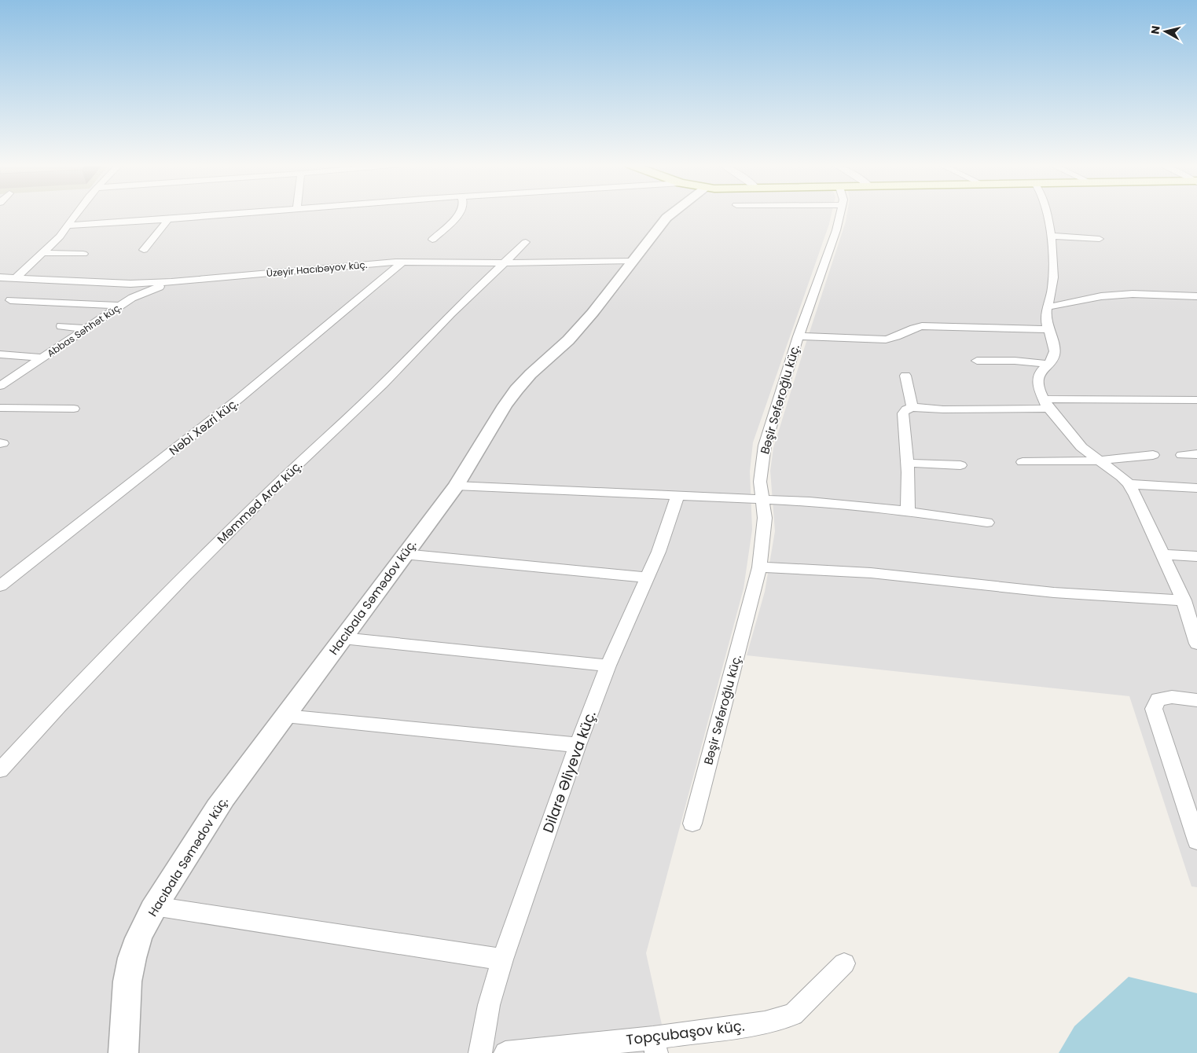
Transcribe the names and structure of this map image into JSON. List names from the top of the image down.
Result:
{
  "streets": {
    "street": [
      "Üzeyir Hacıbəyov küç.",
      "Abbas Səhhət küç.",
      "Bəşir Səfəroğlu küç.",
      "Nəbi Xəzri küç.",
      "Məmməd Araz küç.",
      "Hacıbala Səmədov küç.",
      "Dilarə Əliyeva küç.",
      "Topçubaşov küç."
    ]
  },
  "crossings": [
    ["Üzeyir Hacıbəyov küç.", "Abbas Səhhət küç."],
    ["Üzeyir Hacıbəyov küç.", "Nəbi Xəzri küç."],
    ["Üzeyir Hacıbəyov küç.", "Məmməd Araz küç."],
    ["Üzeyir Hacıbəyov küç.", "Hacıbala Səmədov küç."]
  ],
  "north": "left"
}
